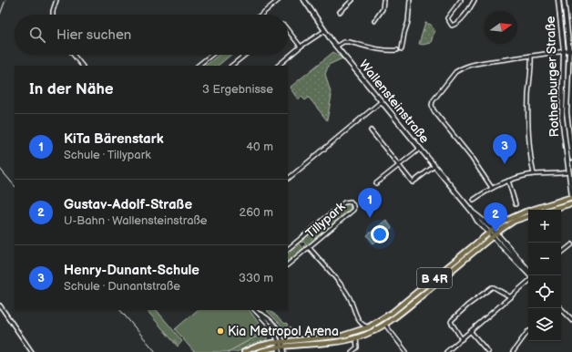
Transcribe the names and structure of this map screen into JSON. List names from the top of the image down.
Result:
{
  "streets": {
    "main road": ["B 4R"],
    "street": ["Rothenburger Straße", "Wallensteinstraße", "Tillypark"]
  },
  "crossings": [
    ["Rothenburger Straße", "B 4R"],
    ["Wallensteinstraße", "B 4R"],
    ["Tillypark", "B 4R"]
  ],
  "places": ["Kia Metropol Arena"],
  "north": "right",
  "page": {
    "search": "Hier suchen",
    "heading": ["In der Nähe", "3 Ergebnisse"],
    "list": [
      {
        "mark": "1",
        "name": "KiTa Bärenstark",
        "note": "Schule · Tillypark",
        "value": "40 m"
      },
      {
        "mark": "2",
        "name": "Gustav-Adolf-Straße",
        "note": "U-Bahn · Wallensteinstraße",
        "value": "260 m"
      },
      {
        "mark": "3",
        "name": "Henry-Dunant-Schule",
        "note": "Schule · Dunantstraße",
        "value": "330 m"
      }
    ],
    "pins": ["3", "1", "2"],
    "map_buttons": ["+", "−"]
  }
}
